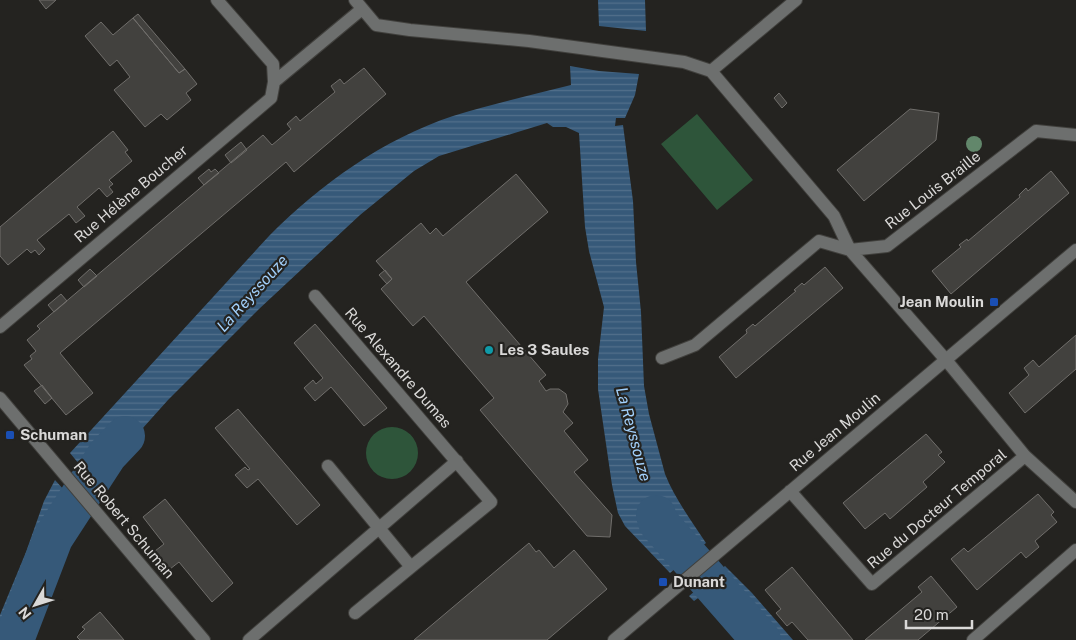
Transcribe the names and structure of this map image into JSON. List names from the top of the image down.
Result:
{
  "streets": {
    "street": [
      "Rue Louis Braille",
      "Rue Hélène Boucher",
      "Rue Alexandre Dumas",
      "Rue Jean Moulin",
      "Rue du Docteur Temporal",
      "Rue Robert Schuman"
    ]
  },
  "crossings": [
    ["Rue Jean Moulin", "Rue du Docteur Temporal"]
  ],
  "water": ["La Reyssouze"],
  "places": {
    "transit": ["Jean Moulin", "Schuman", "Dunant"],
    "other": ["Les 3 Saules"]
  },
  "scale_bar": "20 m",
  "north": "bottom left"
}
